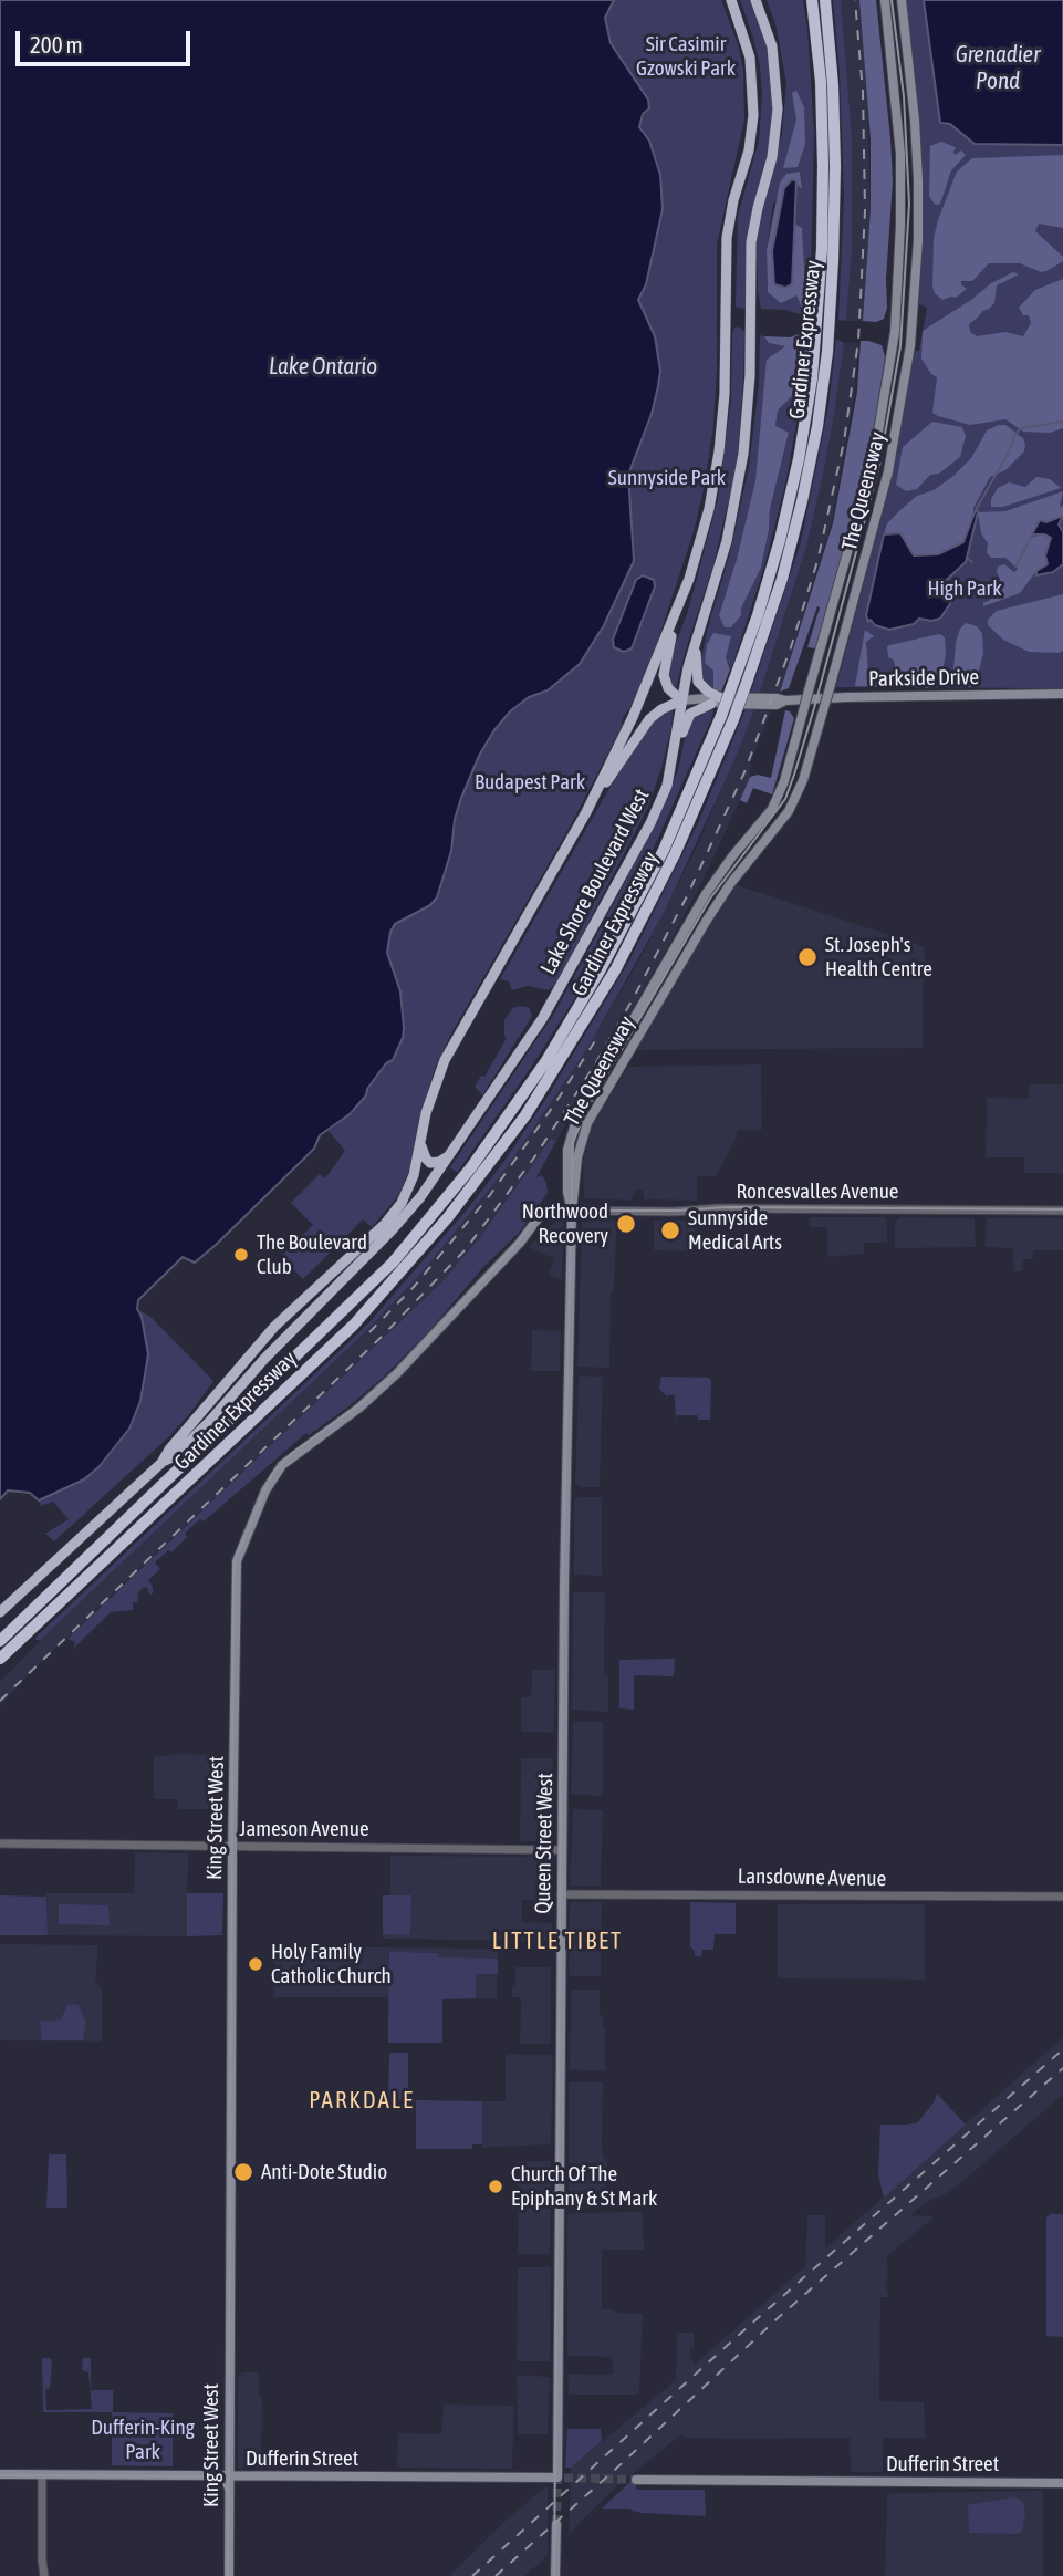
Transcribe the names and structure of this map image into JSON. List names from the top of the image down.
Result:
{
  "streets": {
    "highway": ["Gardiner Expressway", "Lake Shore Boulevard West"],
    "main road": [
      "The Queensway",
      "Parkside Drive",
      "King Street West",
      "Queen Street West",
      "Dufferin Street"
    ],
    "street": ["Roncesvalles Avenue", "Jameson Avenue", "Lansdowne Avenue"]
  },
  "crossings": [
    ["The Queensway", "Roncesvalles Avenue"],
    ["The Queensway", "King Street West"],
    ["The Queensway", "Queen Street West"],
    ["Parkside Drive", "Lake Shore Boulevard West"],
    ["Roncesvalles Avenue", "King Street West"],
    ["Roncesvalles Avenue", "Queen Street West"],
    ["King Street West", "Jameson Avenue"],
    ["King Street West", "Queen Street West"],
    ["King Street West", "Dufferin Street"],
    ["Jameson Avenue", "Queen Street West"],
    ["Queen Street West", "Lansdowne Avenue"],
    ["Queen Street West", "Dufferin Street"]
  ],
  "districts": ["LITTLE TIBET", "PARKDALE"],
  "water": ["Grenadier Pond", "Lake Ontario"],
  "parks": [
    "Sir Casimir Gzowski Park",
    "Sunnyside Park",
    "High Park",
    "Budapest Park",
    "Dufferin-King Park"
  ],
  "places": [
    "St. Joseph's Health Centre",
    "Northwood Recovery",
    "Sunnyside Medical Arts",
    "The Boulevard Club",
    "Holy Family Catholic Church",
    "Anti-Dote Studio",
    "Church Of The Epiphany & St Mark"
  ],
  "scale_bar": "200 m"
}
